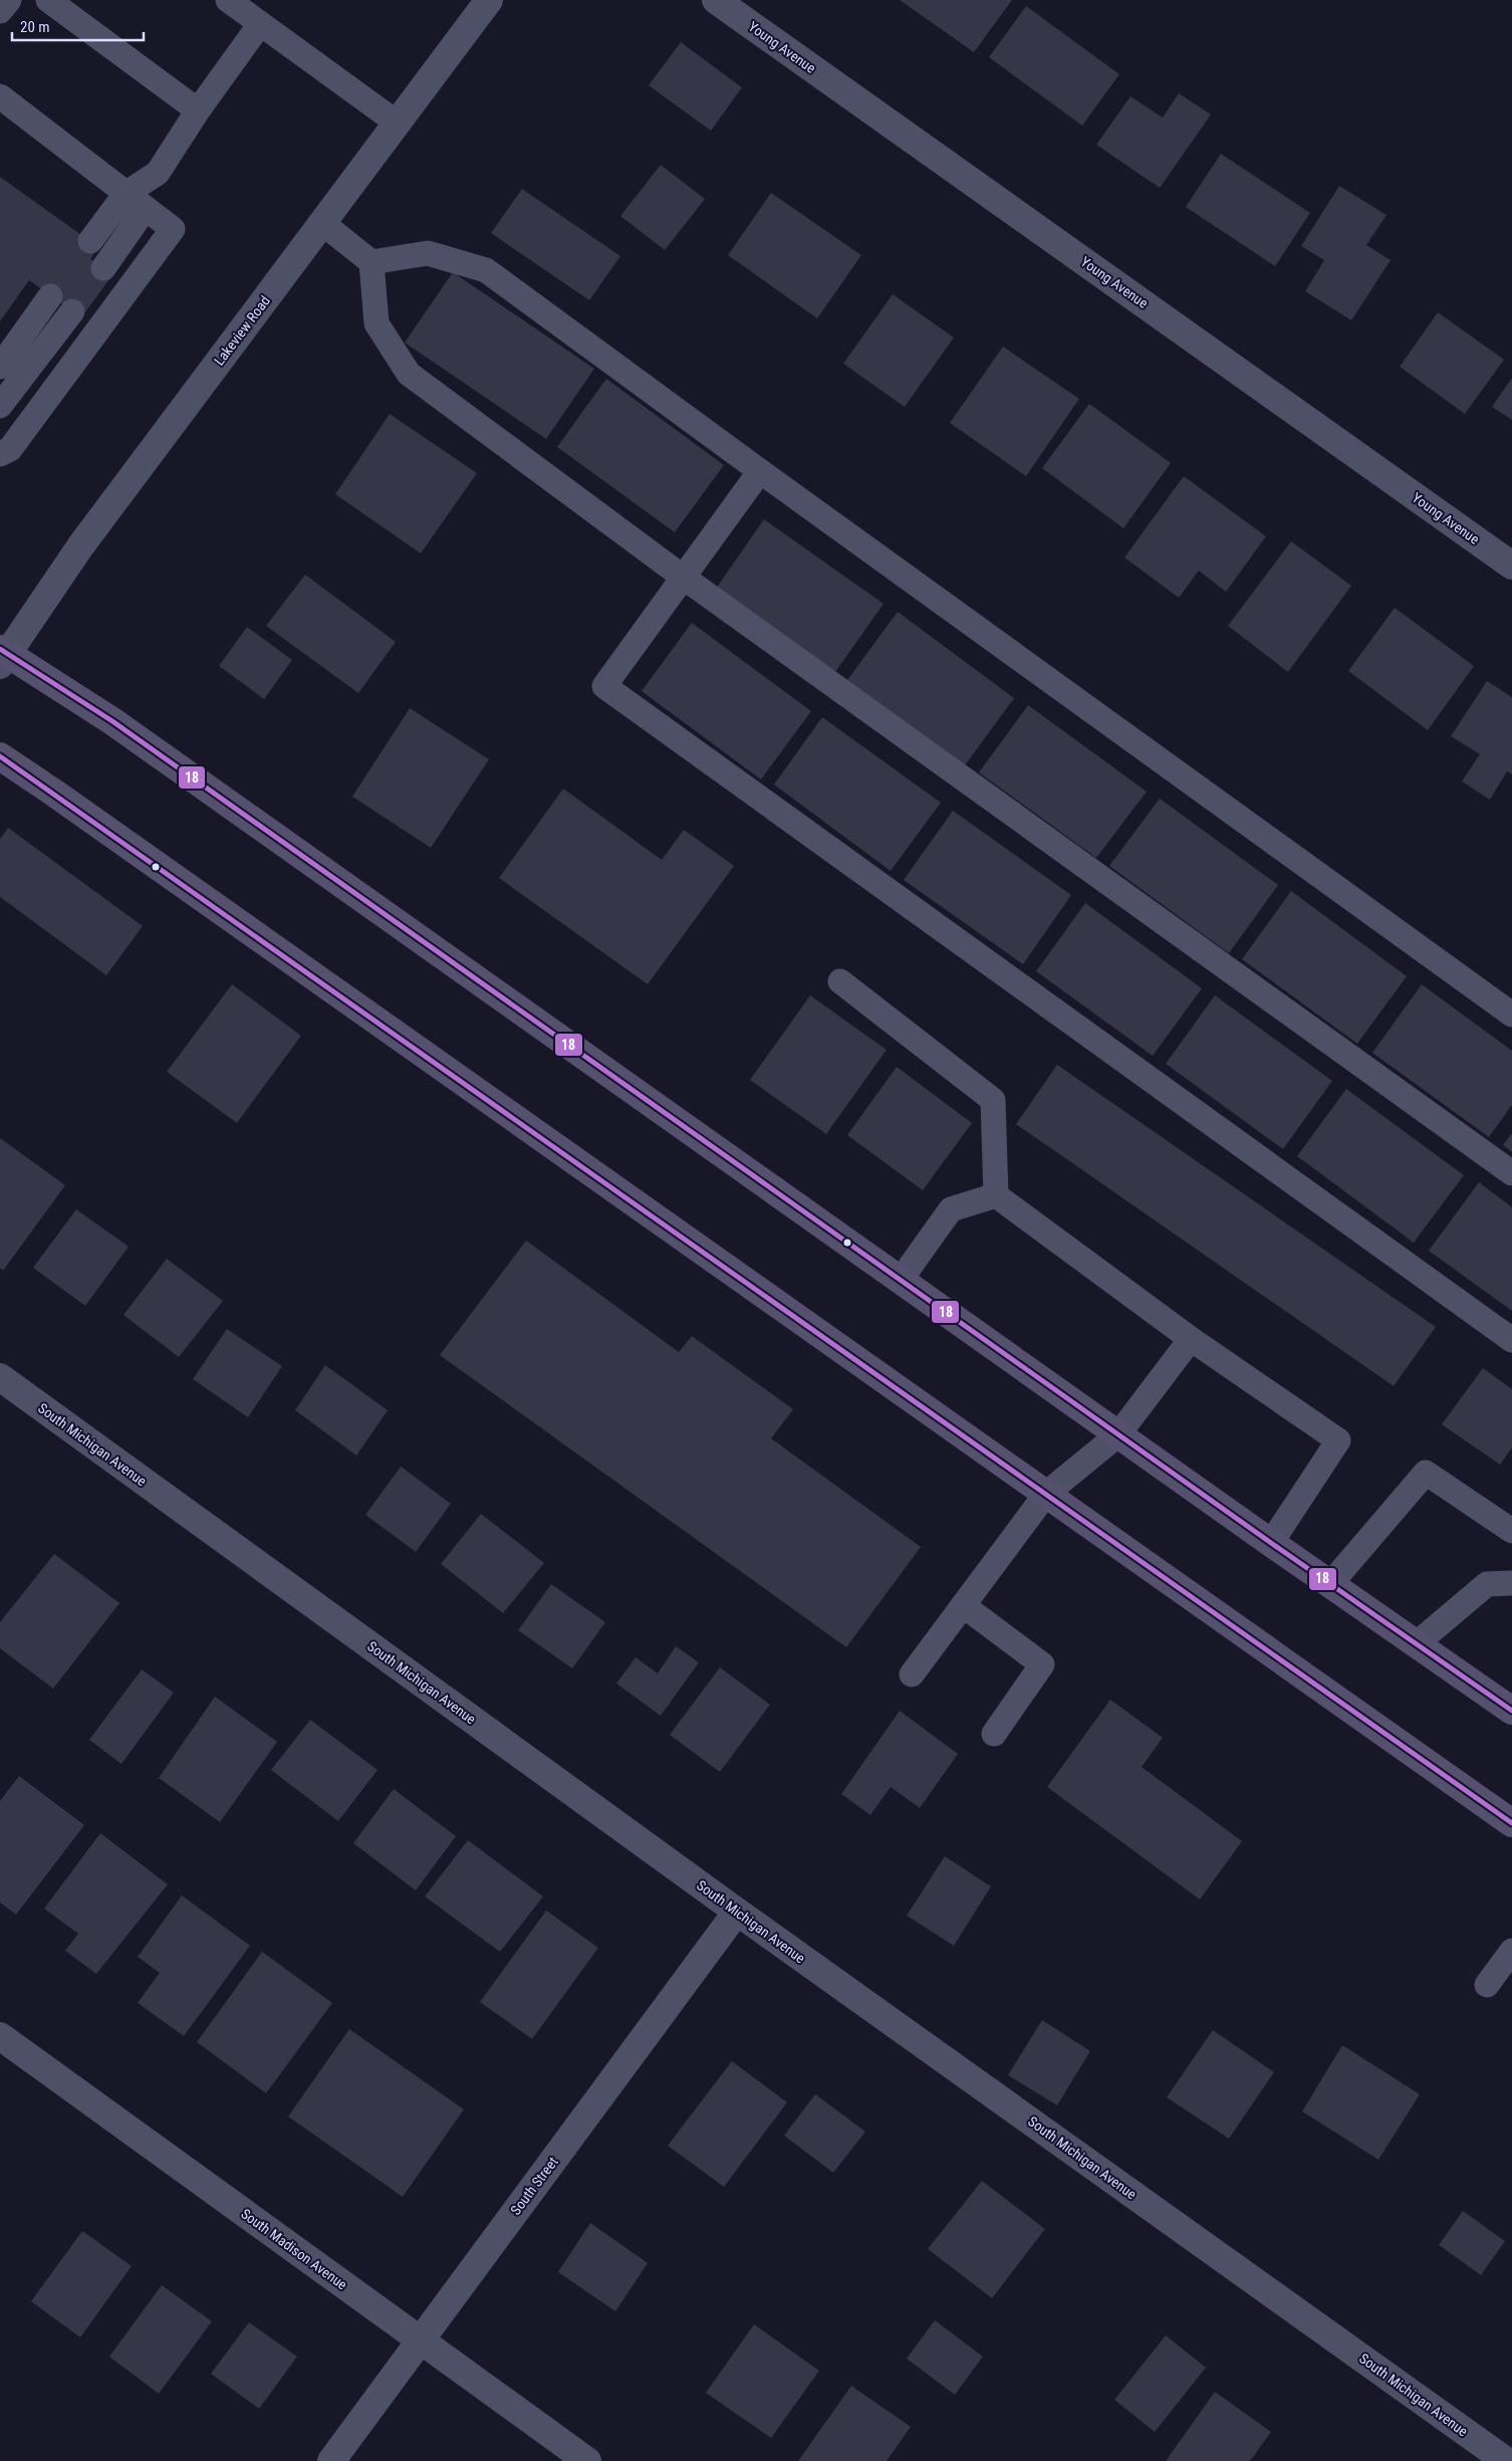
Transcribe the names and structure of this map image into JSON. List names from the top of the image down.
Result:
{
  "streets": {
    "street": [
      "Young Avenue",
      "Lakeview Road",
      "South Michigan Avenue",
      "South Street",
      "South Madison Avenue"
    ]
  },
  "crossings": [
    ["South Michigan Avenue", "South Street"],
    ["South Street", "South Madison Avenue"]
  ],
  "lines": ["transit line 18"],
  "scale_bar": "20 m"
}
